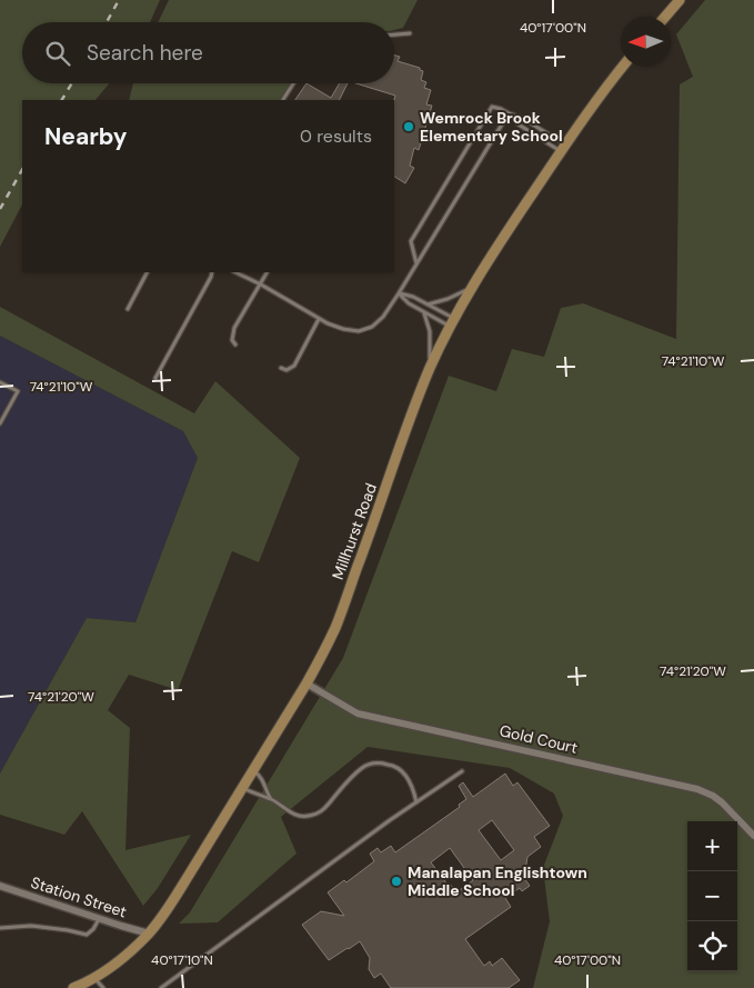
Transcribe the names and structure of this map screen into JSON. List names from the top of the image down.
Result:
{
  "streets": {
    "street": ["Millhurst Road", "Gold Court", "Station Street"]
  },
  "crossings": [
    ["Millhurst Road", "Gold Court"],
    ["Millhurst Road", "Station Street"]
  ],
  "places": ["Wemrock Brook Elementary School", "Manalapan Englishtown Middle School"],
  "north": "left",
  "page": {
    "search": "Search here",
    "heading": ["Nearby", "0 results"],
    "map_buttons": ["+", "−"]
  },
  "coordinates": [
    "40°17'00\"N",
    "74°21'10\"W",
    "74°21'20\"W",
    "40°17'10\"N"
  ]
}
